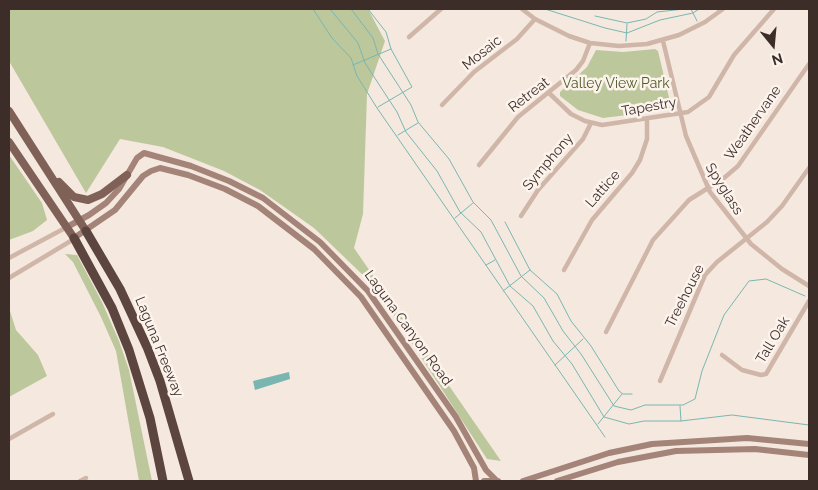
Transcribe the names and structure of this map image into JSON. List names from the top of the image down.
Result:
{
  "streets": {
    "highway": ["Laguna Freeway"],
    "main road": ["Laguna Canyon Road"],
    "street": [
      "Mosaic",
      "Retreat",
      "Tapestry",
      "Weathervane",
      "Symphony",
      "Lattice",
      "Spyglass",
      "Treehouse",
      "Tall Oak"
    ]
  },
  "crossings": [
    ["Retreat", "Tapestry"],
    ["Tapestry", "Symphony"],
    ["Tapestry", "Lattice"],
    ["Tapestry", "Spyglass"],
    ["Weathervane", "Spyglass"],
    ["Spyglass", "Treehouse"],
    ["Laguna Canyon Road", "Laguna Freeway"]
  ],
  "parks": ["Valley View Park"],
  "north": "bottom"
}
